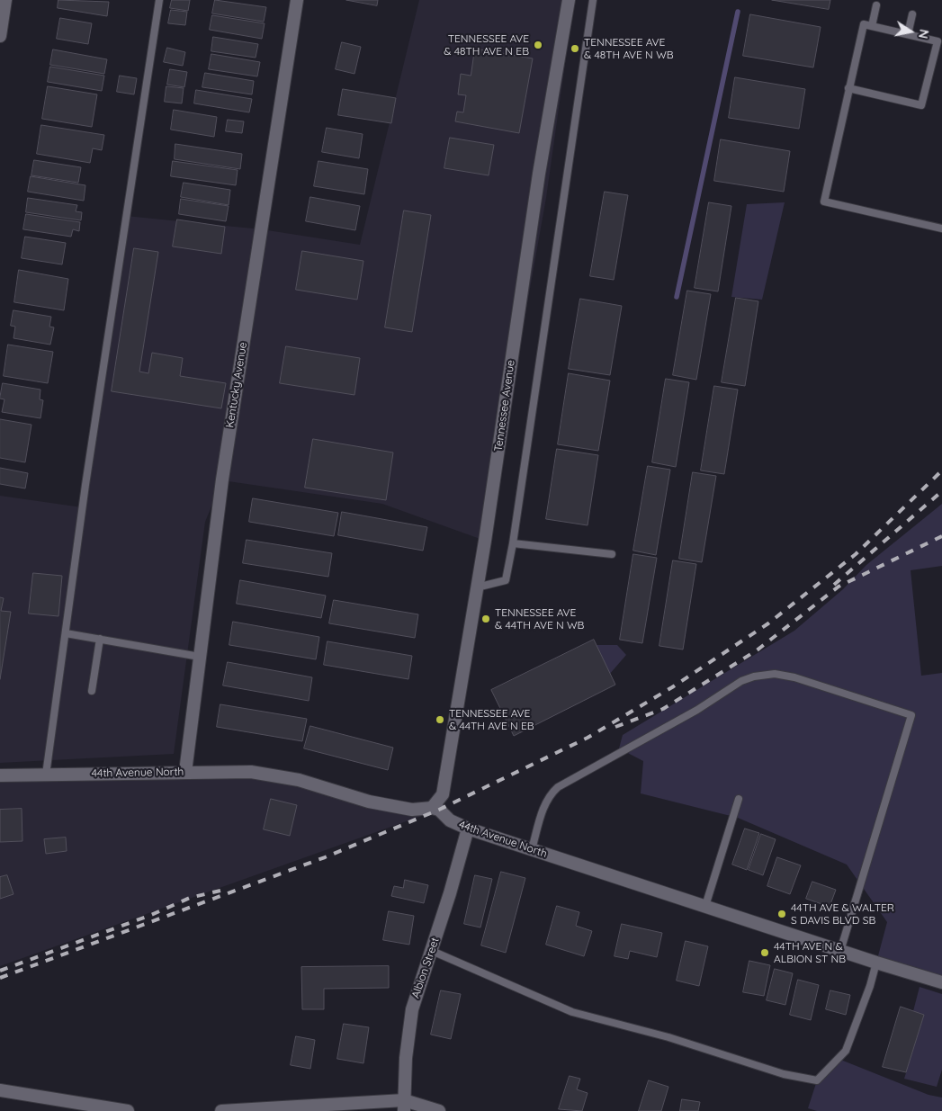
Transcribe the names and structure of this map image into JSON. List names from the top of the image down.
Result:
{
  "streets": {
    "street": [
      "Kentucky Avenue",
      "Tennessee Avenue",
      "44th Avenue North",
      "Albion Street"
    ]
  },
  "crossings": [
    ["Kentucky Avenue", "44th Avenue North"],
    ["Tennessee Avenue", "44th Avenue North"],
    ["44th Avenue North", "Albion Street"]
  ],
  "places": [
    "TENNESSEE AVE & 48TH AVE N EB",
    "TENNESSEE AVE & 48TH AVE N WB",
    "TENNESSEE AVE & 44TH AVE N WB",
    "TENNESSEE AVE & 44TH AVE N EB",
    "44TH AVE & WALTER S DAVIS BLVD SB",
    "44TH AVE N & ALBION ST NB"
  ],
  "north": "right"
}
